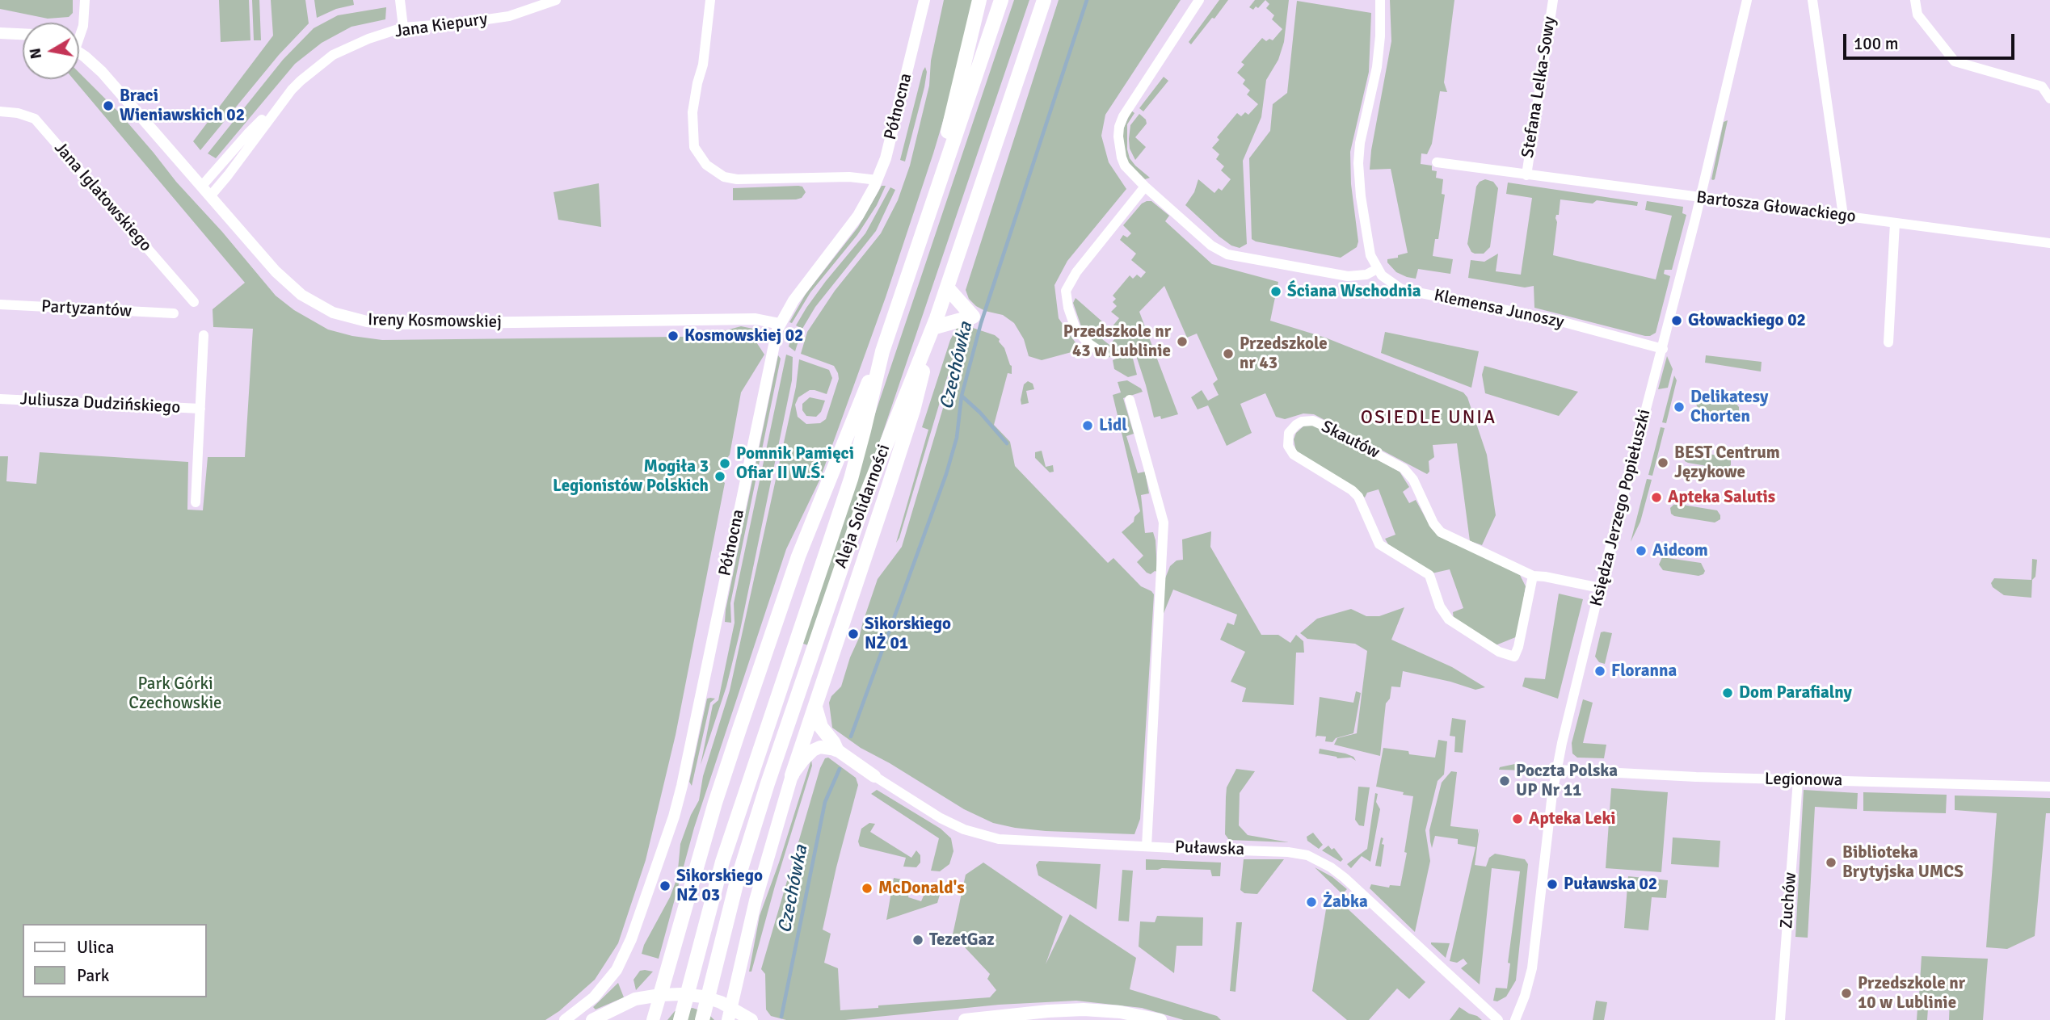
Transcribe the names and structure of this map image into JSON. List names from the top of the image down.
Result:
{
  "streets": {
    "main road": ["Aleja Solidarności"],
    "street": [
      "Jana Kiepury",
      "Stefana Lelka-Sowy",
      "Północna",
      "Jana Iglatowskiego",
      "Bartosza Głowackiego",
      "Partyzantów",
      "Klemensa Junoszy",
      "Ireny Kosmowskiej",
      "Juliusza Dudzińskiego",
      "Skautów",
      "Księdza Jerzego Popiełuszki",
      "Legionowa",
      "Puławska",
      "Zuchów"
    ]
  },
  "crossings": [
    ["Jana Kiepury", "Ireny Kosmowskiej"],
    ["Stefana Lelka-Sowy", "Bartosza Głowackiego"],
    ["Północna", "Ireny Kosmowskiej"],
    ["Bartosza Głowackiego", "Księdza Jerzego Popiełuszki"],
    ["Klemensa Junoszy", "Księdza Jerzego Popiełuszki"],
    ["Skautów", "Księdza Jerzego Popiełuszki"],
    ["Księdza Jerzego Popiełuszki", "Legionowa"],
    ["Legionowa", "Zuchów"]
  ],
  "districts": ["OSIEDLE UNIA"],
  "water": ["Czechówka"],
  "parks": ["Park Górki Czechowskie"],
  "places": [
    "Braci Wieniawskich 02",
    "Ściana Wschodnia",
    "Głowackiego 02",
    "Kosmowskiej 02",
    "Przedszkole nr 43 w Lublinie",
    "Przedszkole nr 43",
    "Delikatesy Chorten",
    "Lidl",
    "BEST Centrum Językowe",
    "Pomnik Pamięci Ofiar II W.Ś.",
    "Mogiła 3 Legionistów Polskich",
    "Apteka Salutis",
    "Aidcom",
    "Sikorskiego NŻ 01",
    "Floranna",
    "Dom Parafialny",
    "Poczta Polska UP Nr 11",
    "Apteka Leki",
    "Biblioteka Brytyjska UMCS",
    "Puławska 02",
    "Sikorskiego NŻ 03",
    "McDonald's",
    "Żabka",
    "TezetGaz",
    "Przedszkole nr 10 w Lublinie"
  ],
  "legend": ["Ulica", "Park"],
  "scale_bar": "100 m",
  "north": "left"
}
